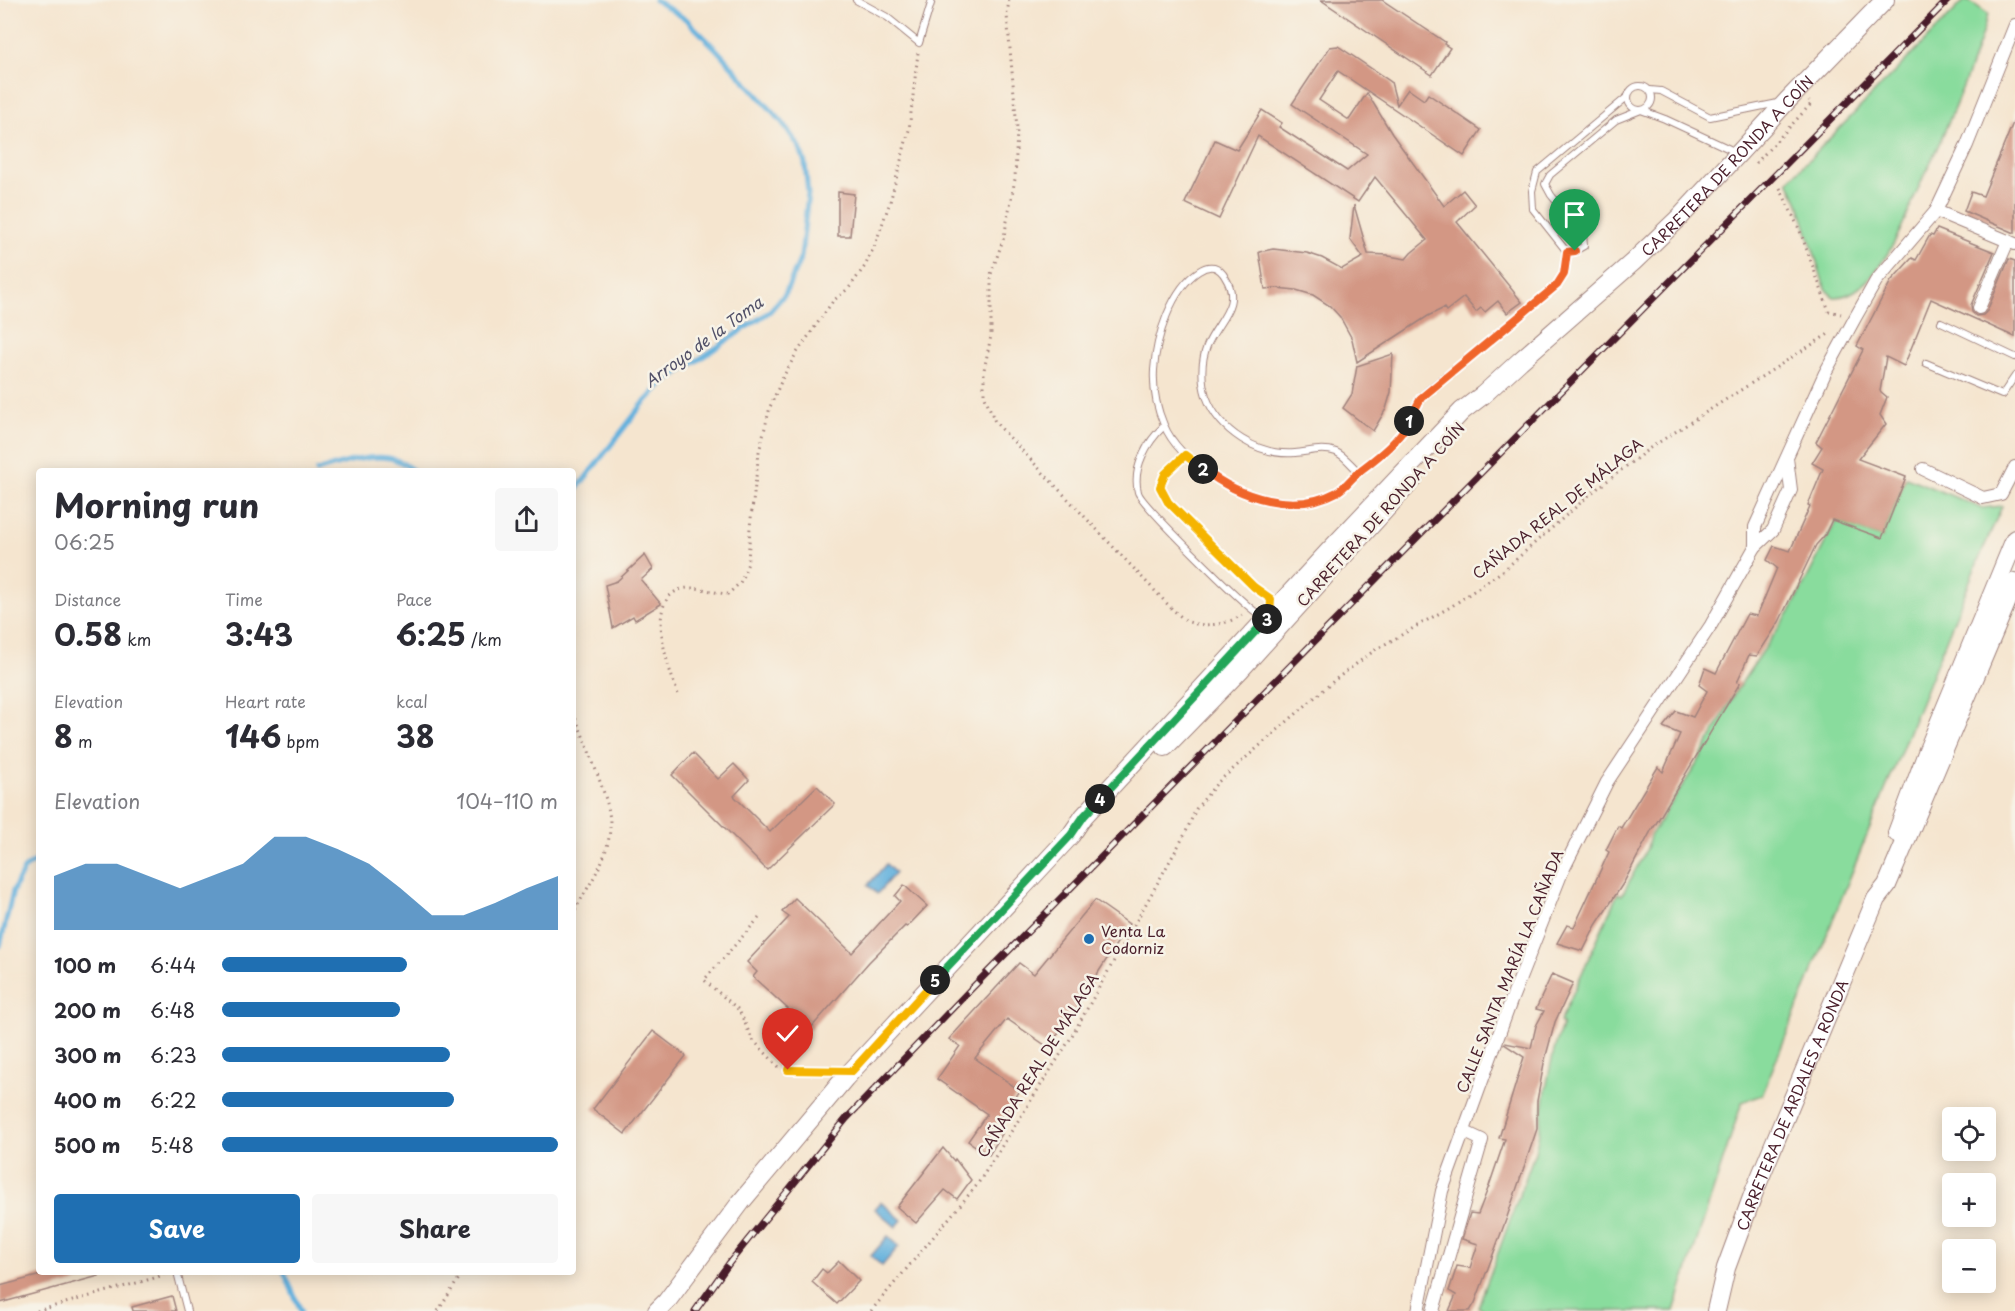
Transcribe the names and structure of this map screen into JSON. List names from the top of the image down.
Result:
{
  "streets": {
    "main road": ["CARRETERA DE RONDA A COÍN", "CARRETERA DE ARDALES A RONDA"],
    "street": ["CALLE SANTA MARÍA LA CAÑADA"],
    "path": ["CAÑADA REAL DE MÁLAGA"]
  },
  "crossings": [
    ["CAÑADA REAL DE MÁLAGA", "CALLE SANTA MARÍA LA CAÑADA"]
  ],
  "water": ["Arroyo de la Toma"],
  "places": ["Venta La Codorniz"],
  "page": {
    "pins": [
      "1",
      "2",
      "3",
      "4",
      "5"
    ],
    "heading": ["Morning run", "06:25"],
    "stats": [
      ["Distance", "0.58 km"],
      ["Time", "3:43"],
      ["Pace", "6:25 /km"],
      ["Elevation", "8 m"],
      ["Heart rate", "146 bpm"],
      ["kcal", "38"]
    ],
    "chart": ["Elevation", "104–110 m"],
    "list": [
      {
        "name": "100 m",
        "note": "6:44"
      },
      {
        "name": "200 m",
        "note": "6:48"
      },
      {
        "name": "300 m",
        "note": "6:23"
      },
      {
        "name": "400 m",
        "note": "6:22"
      },
      {
        "name": "500 m",
        "note": "5:48"
      }
    ],
    "map_buttons": ["+", "−"],
    "buttons": ["Save", "Share"]
  }
}
